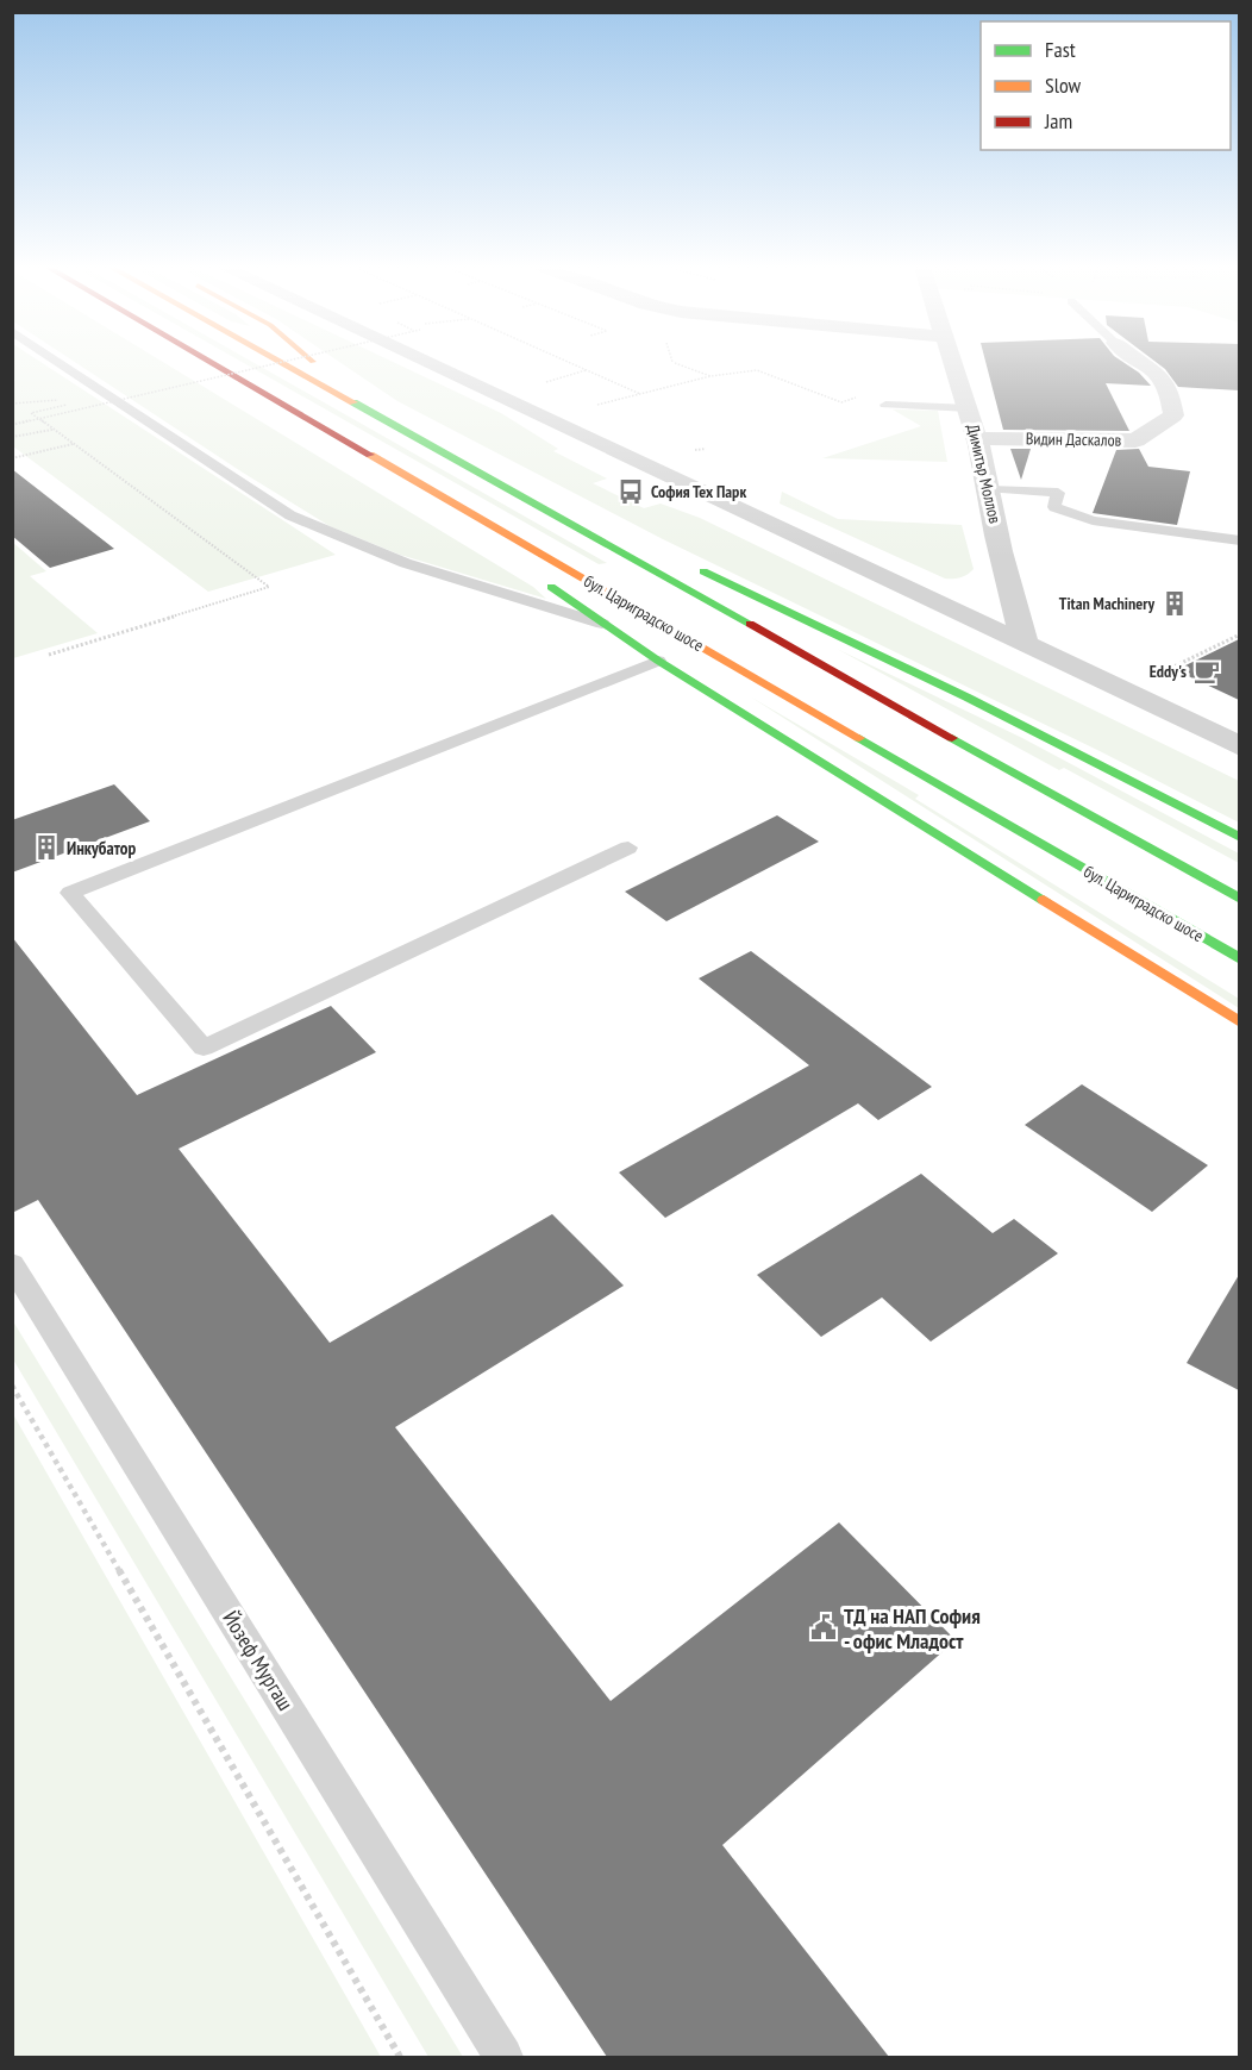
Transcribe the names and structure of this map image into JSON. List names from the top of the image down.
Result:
{
  "streets": {
    "highway": ["бул. Цариградско шосе"],
    "street": ["Видин Даскалов", "Димитър Моллов"],
    "lane": ["Йозеф Мургаш"]
  },
  "crossings": [
    ["Видин Даскалов", "Димитър Моллов"]
  ],
  "places": {
    "bus stop": ["София Тех Парк"],
    "building": ["Titan Machinery", "Инкубатор"],
    "cafe": ["Eddy's"],
    "public building": ["ТД на НАП София - офис Младост"]
  },
  "legend": ["Fast", "Slow", "Jam"]
}
